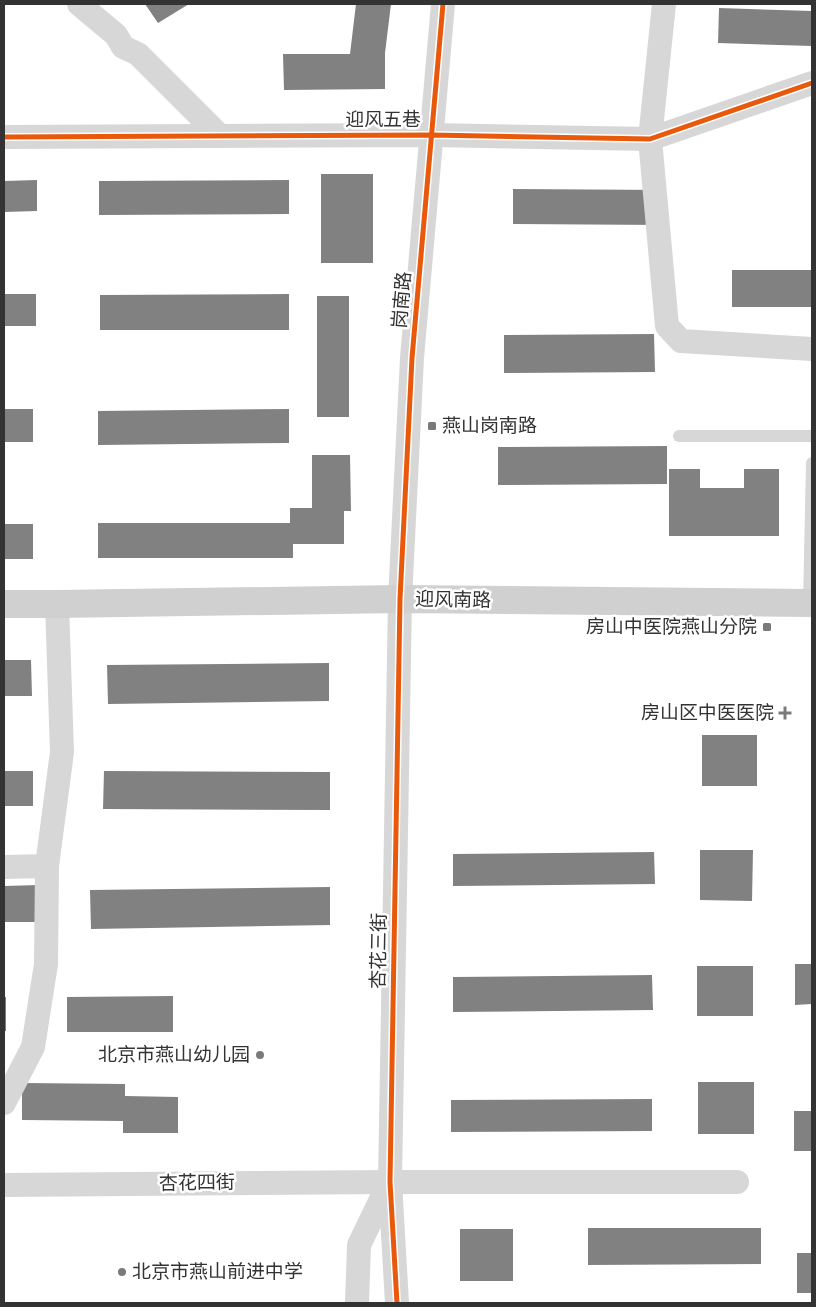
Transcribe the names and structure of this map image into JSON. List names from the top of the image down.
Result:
{
  "streets": {
    "street": [
      "迎风五巷",
      "岗南路",
      "迎风南路",
      "杏花三街",
      "杏花四街"
    ]
  },
  "crossings": [
    ["迎风五巷", "岗南路"],
    ["岗南路", "迎风南路"],
    ["岗南路", "杏花三街"],
    ["迎风南路", "杏花三街"],
    ["杏花三街", "杏花四街"]
  ],
  "places": {
    "transit": ["燕山岗南路", "房山中医院燕山分院"],
    "health": ["房山区中医医院"],
    "other": ["北京市燕山幼儿园", "北京市燕山前进中学"]
  }
}
